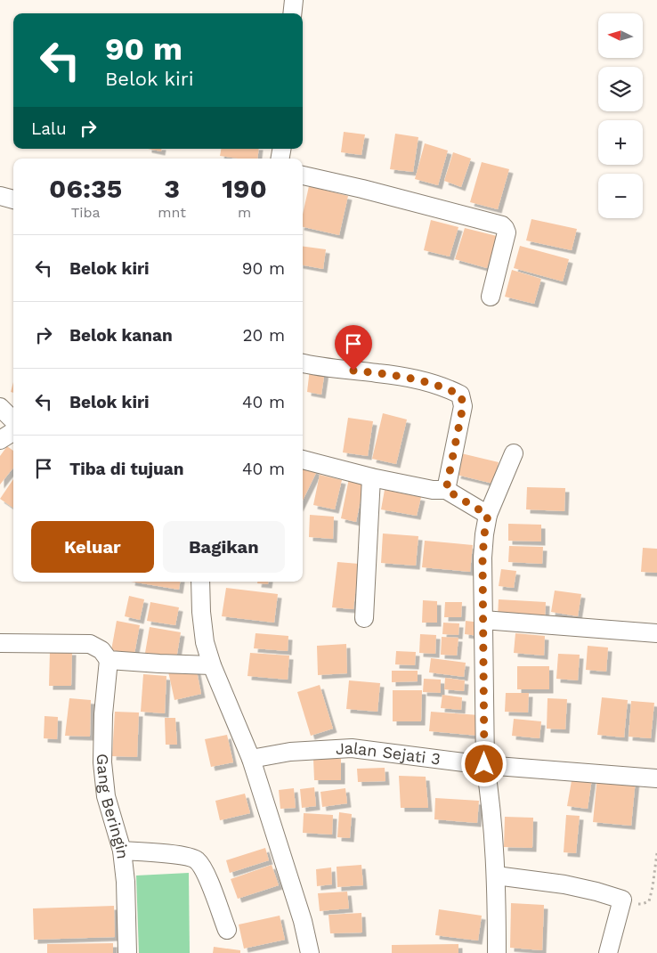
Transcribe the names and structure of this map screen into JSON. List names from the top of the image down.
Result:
{
  "streets": {
    "street": ["Jalan Sejati 3", "Gang Beringin"]
  },
  "north": "left",
  "page": {
    "map_buttons": ["+", "−"],
    "turn": ["90 m", "Belok kiri"],
    "then": "Lalu",
    "eta": [
      "06:35",
      "Tiba",
      "3",
      "mnt",
      "190",
      "m"
    ],
    "list": [
      {
        "name": "Belok kiri",
        "value": "90 m"
      },
      {
        "name": "Belok kanan",
        "value": "20 m"
      },
      {
        "name": "Belok kiri",
        "value": "40 m"
      },
      {
        "name": "Tiba di tujuan",
        "value": "40 m"
      }
    ],
    "buttons": ["Keluar", "Bagikan"]
  }
}
